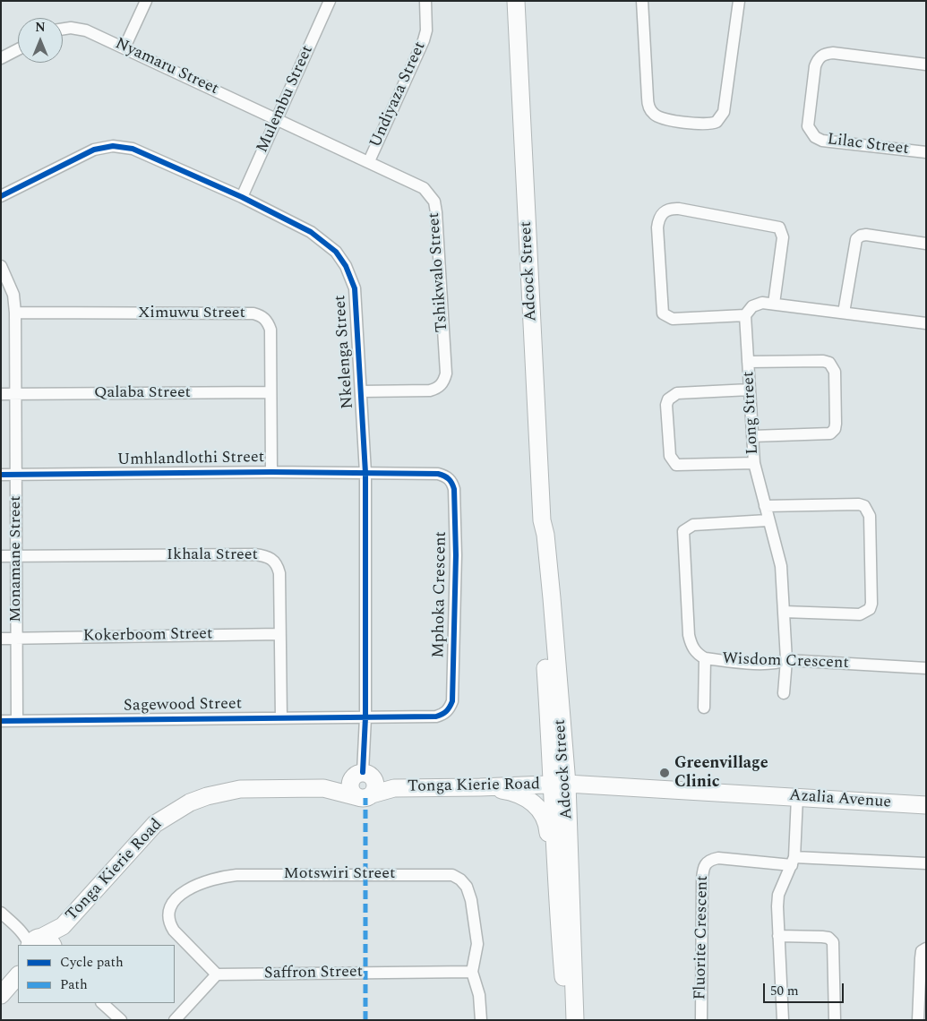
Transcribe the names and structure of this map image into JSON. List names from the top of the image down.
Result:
{
  "streets": {
    "main road": ["Adcock Street", "Tonga Kierie Road", "Azalia Avenue"],
    "street": [
      "Nyamaru Street",
      "Undiyaza Street",
      "Mulembu Street",
      "Lilac Street",
      "Tshikwalo Street",
      "Ximuwu Street",
      "Nkelenga Street",
      "Qalaba Street",
      "Long Street",
      "Umhlandlothi Street",
      "Ikhala Street",
      "Monamane Street",
      "Mphoka Crescent",
      "Kokerboom Street",
      "Wisdom Crescent",
      "Sagewood Street",
      "Motswiri Street",
      "Fluorite Crescent",
      "Saffron Street"
    ]
  },
  "crossings": [
    ["Nyamaru Street", "Mulembu Street"],
    ["Nyamaru Street", "Tshikwalo Street"],
    ["Undiyaza Street", "Tshikwalo Street"],
    ["Mulembu Street", "Tshikwalo Street"],
    ["Mulembu Street", "Nkelenga Street"],
    ["Adcock Street", "Tonga Kierie Road"],
    ["Adcock Street", "Azalia Avenue"],
    ["Tshikwalo Street", "Nkelenga Street"],
    ["Ximuwu Street", "Qalaba Street"],
    ["Ximuwu Street", "Umhlandlothi Street"],
    ["Ximuwu Street", "Monamane Street"],
    ["Nkelenga Street", "Umhlandlothi Street"],
    ["Nkelenga Street", "Mphoka Crescent"],
    ["Nkelenga Street", "Sagewood Street"],
    ["Nkelenga Street", "Tonga Kierie Road"],
    ["Qalaba Street", "Monamane Street"],
    ["Long Street", "Wisdom Crescent"],
    ["Umhlandlothi Street", "Monamane Street"],
    ["Umhlandlothi Street", "Mphoka Crescent"],
    ["Ikhala Street", "Monamane Street"],
    ["Ikhala Street", "Kokerboom Street"],
    ["Ikhala Street", "Sagewood Street"],
    ["Monamane Street", "Kokerboom Street"],
    ["Monamane Street", "Sagewood Street"],
    ["Mphoka Crescent", "Sagewood Street"],
    ["Tonga Kierie Road", "Azalia Avenue"],
    ["Motswiri Street", "Saffron Street"]
  ],
  "places": ["Greenvillage Clinic"],
  "legend": ["Cycle path", "Path"],
  "scale_bar": "50 m",
  "north": "top"
}
